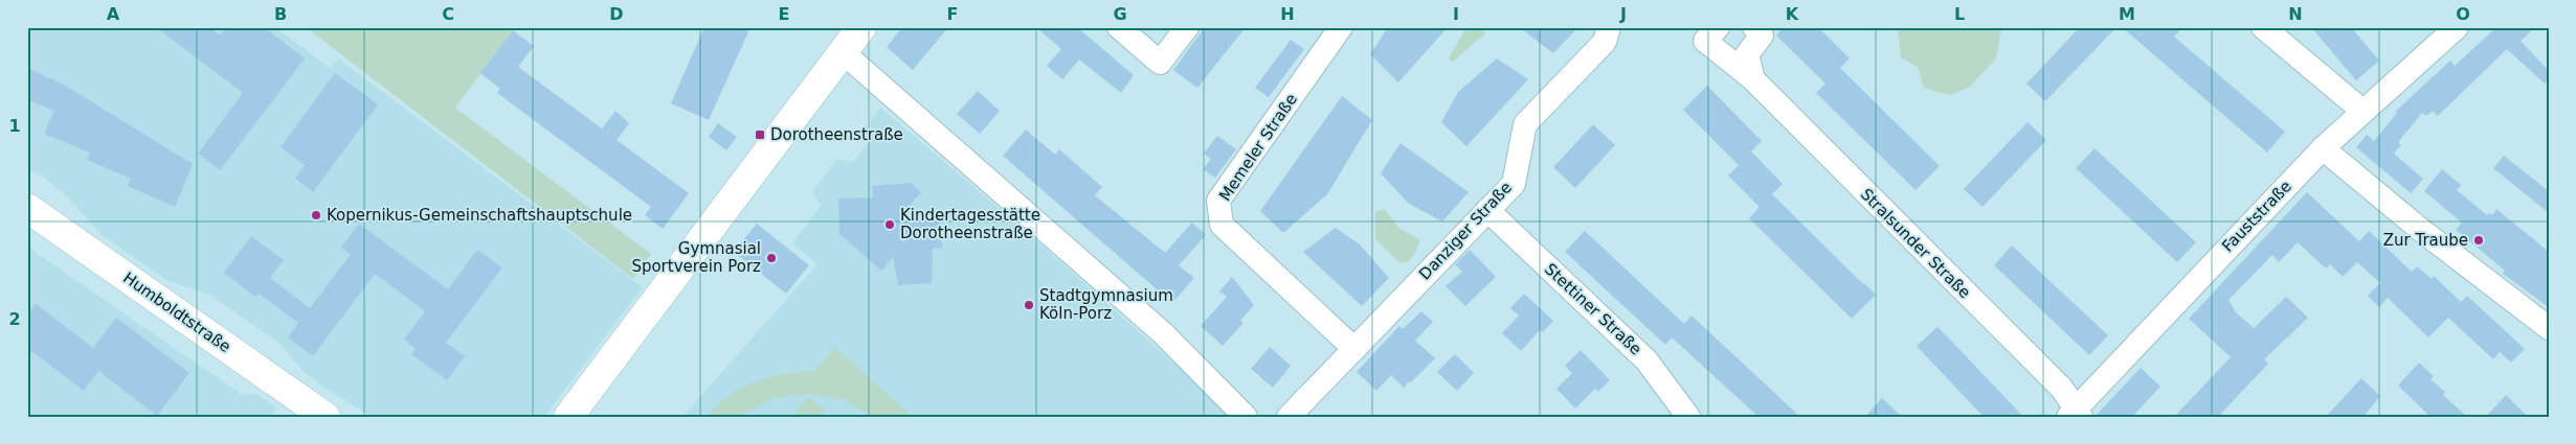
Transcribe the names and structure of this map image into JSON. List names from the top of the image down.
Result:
{
  "streets": {
    "street": [
      "Memeler Straße",
      "Fauststraße",
      "Danziger Straße",
      "Stralsunder Straße",
      "Stettiner Straße",
      "Humboldtstraße"
    ]
  },
  "crossings": [
    ["Memeler Straße", "Danziger Straße"],
    ["Fauststraße", "Stralsunder Straße"],
    ["Danziger Straße", "Stettiner Straße"]
  ],
  "places": {
    "transit": ["Dorotheenstraße"],
    "other": [
      "Kopernikus-Gemeinschaftshauptschule",
      "Kindertagesstätte Dorotheenstraße",
      "Zur Traube",
      "Gymnasial Sportverein Porz",
      "Stadtgymnasium Köln-Porz"
    ]
  },
  "grid": {
    "columns": [
      "A",
      "B",
      "C",
      "D",
      "E",
      "F",
      "G",
      "H",
      "I",
      "J",
      "K",
      "L",
      "M",
      "N",
      "O"
    ],
    "rows": ["1", "2"]
  }
}
